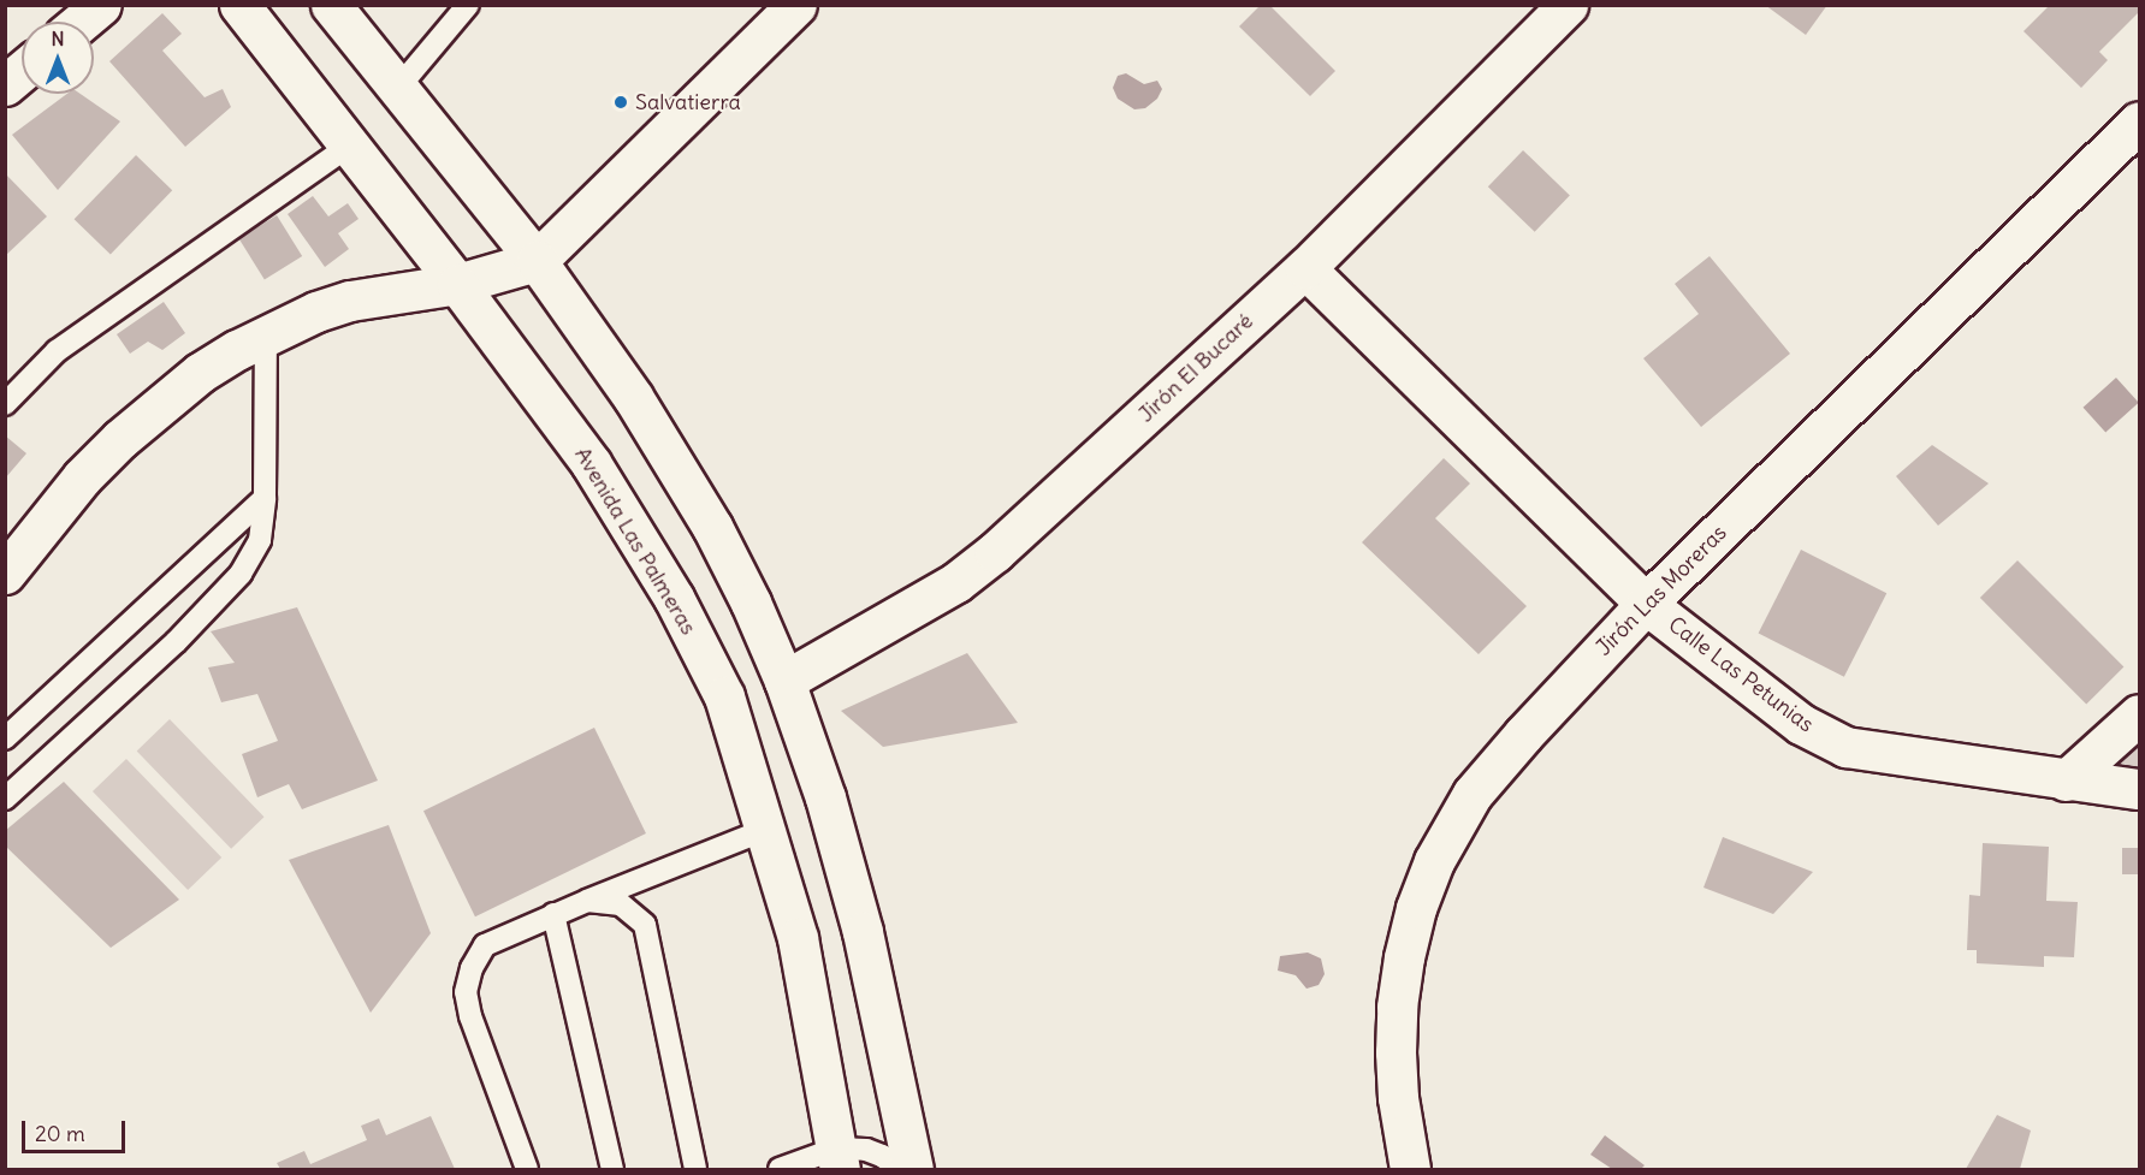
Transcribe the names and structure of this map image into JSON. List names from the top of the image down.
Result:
{
  "streets": {
    "street": [
      "Jirón El Bucaré",
      "Avenida Las Palmeras",
      "Jirón Las Moreras",
      "Calle Las Petunias"
    ]
  },
  "crossings": [
    ["Jirón El Bucaré", "Calle Las Petunias"],
    ["Jirón Las Moreras", "Calle Las Petunias"]
  ],
  "places": ["Salvatierra"],
  "scale_bar": "20 m",
  "north": "top"
}
